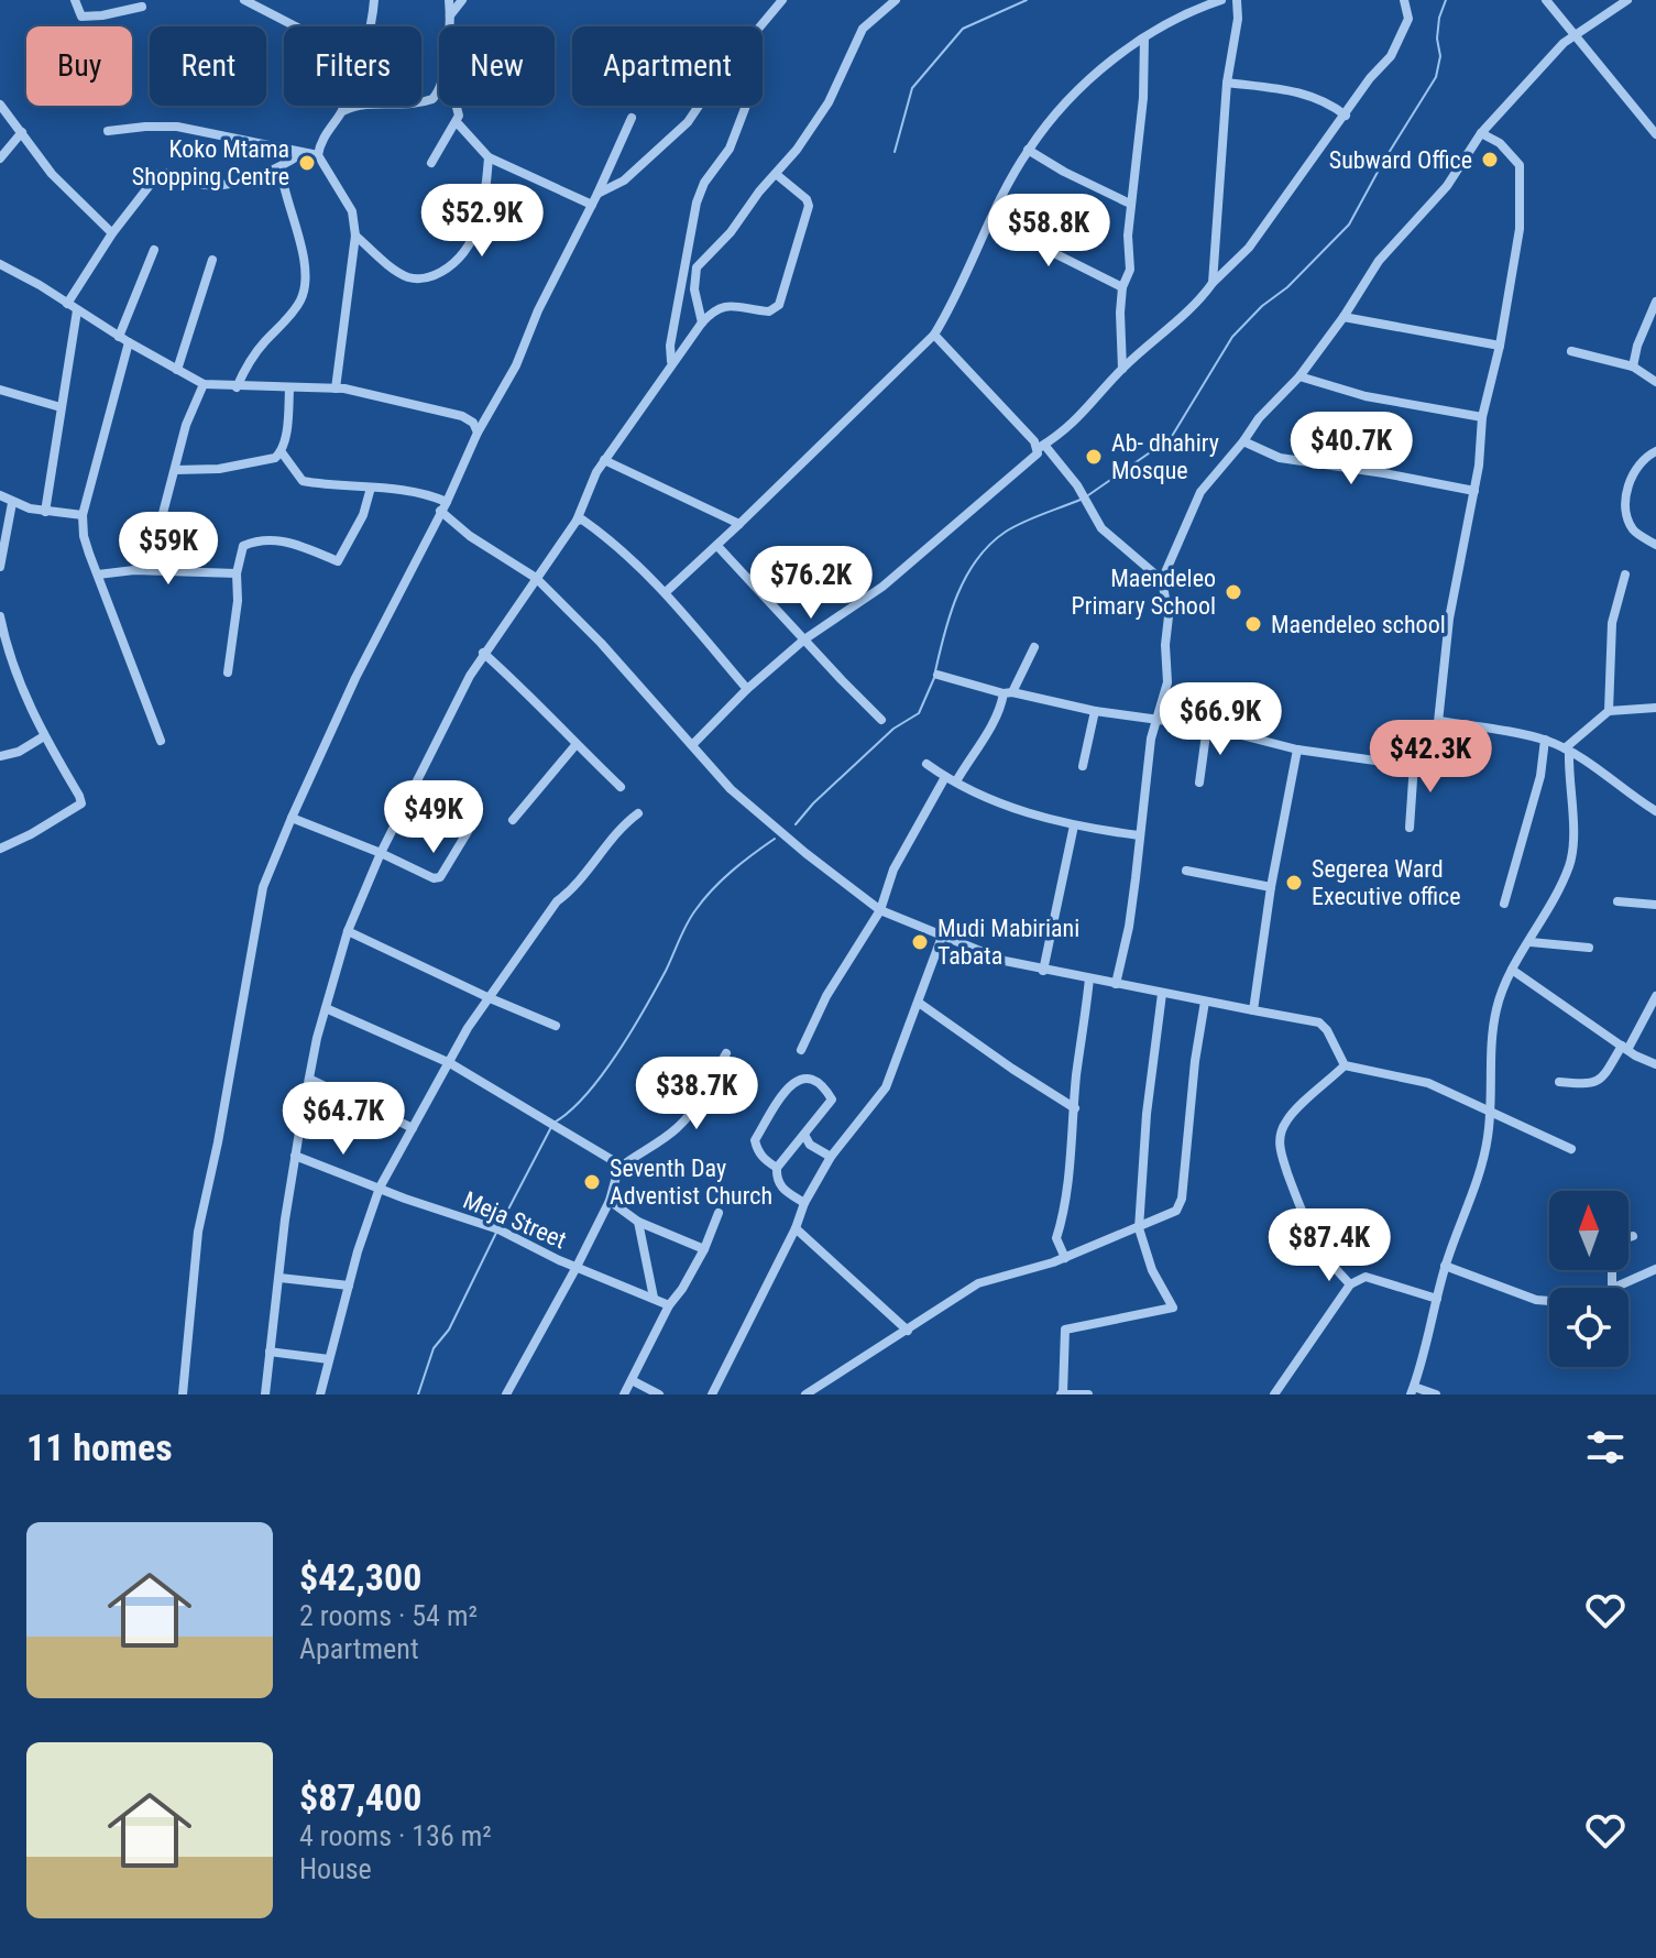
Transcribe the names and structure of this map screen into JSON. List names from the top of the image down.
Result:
{
  "streets": {
    "street": ["Meja Street"]
  },
  "places": [
    "Subward Office",
    "Koko Mtama Shopping Centre",
    "Ab- dhahiry Mosque",
    "Maendeleo Primary School",
    "Maendeleo school",
    "Segerea Ward Executive office",
    "Mudi Mabiriani Tabata",
    "Seventh Day Adventist Church"
  ],
  "north": "top",
  "page": {
    "chip": [
      "Buy",
      "Rent",
      "Filters",
      "New",
      "Apartment"
    ],
    "price": [
      "$52.9K",
      "$58.8K",
      "$40.7K",
      "$59K",
      "$76.2K",
      "$66.9K",
      "$42.3K",
      "$49K",
      "$38.7K",
      "$64.7K",
      "$87.4K"
    ],
    "heading": "11 homes",
    "list": [
      {
        "name": "$42,300",
        "note": "2 rooms · 54 m² · Apartment"
      },
      {
        "name": "$87,400",
        "note": "4 rooms · 136 m² · House"
      }
    ]
  }
}
